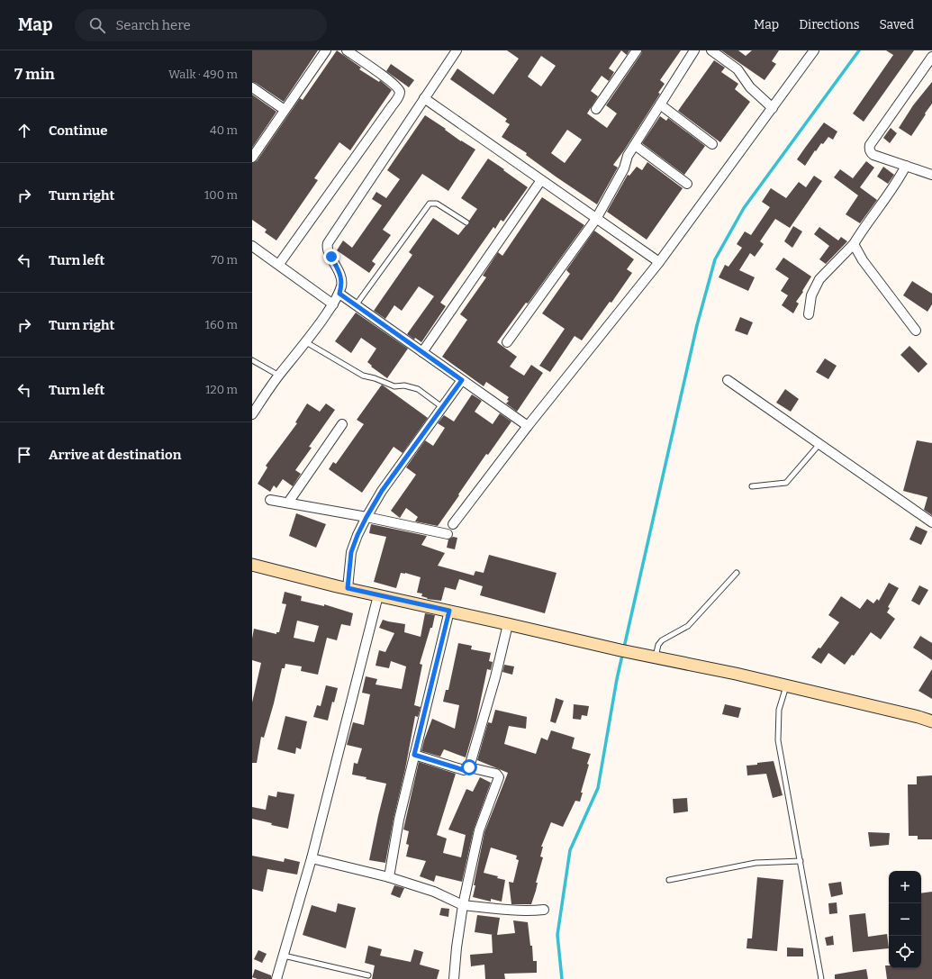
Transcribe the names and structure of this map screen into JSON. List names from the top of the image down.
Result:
{
  "page": {
    "header": "Map",
    "search": "Search here",
    "nav": ["Map", "Directions", "Saved"],
    "heading": ["7 min", "Walk · 490 m"],
    "list": [
      ["Continue", "40 m"],
      ["Turn right", "100 m"],
      ["Turn left", "70 m"],
      ["Turn right", "160 m"],
      ["Turn left", "120 m"],
      "Arrive at destination"
    ],
    "map_buttons": ["+", "−"]
  }
}
